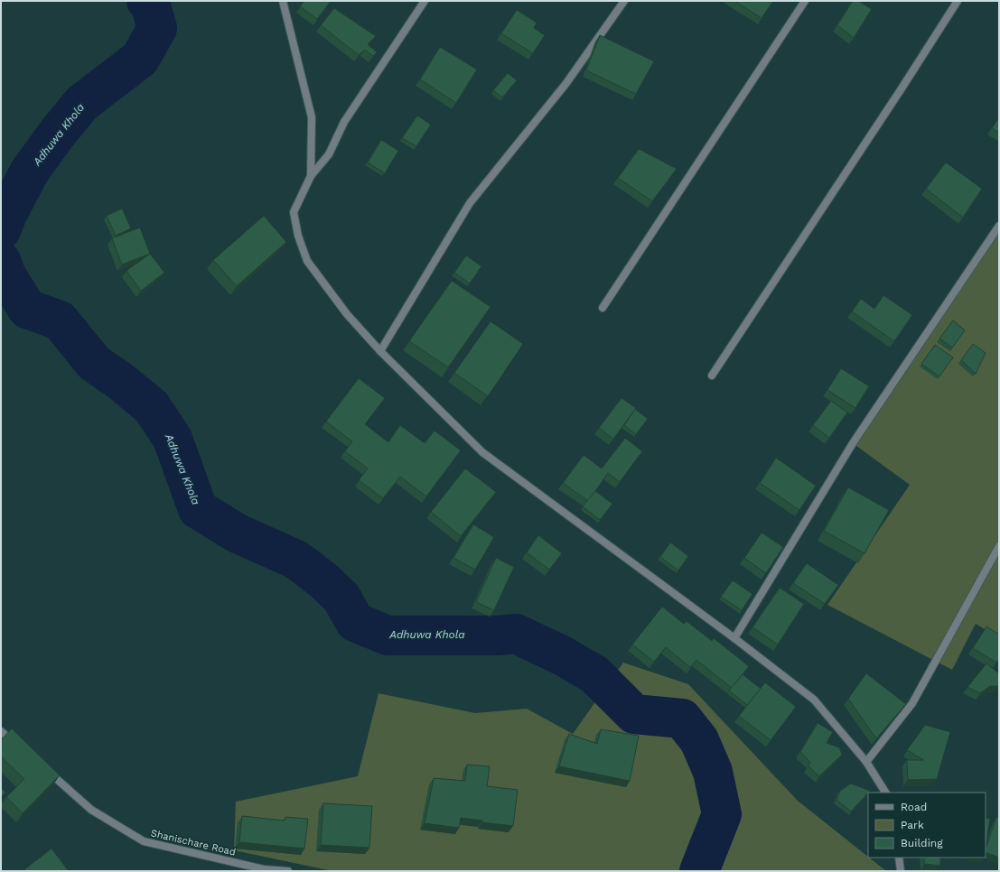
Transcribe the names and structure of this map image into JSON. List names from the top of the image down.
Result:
{
  "streets": {
    "street": ["Shanischare Road"]
  },
  "water": ["Adhuwa Khola"],
  "legend": ["Road", "Park", "Building"]
}
